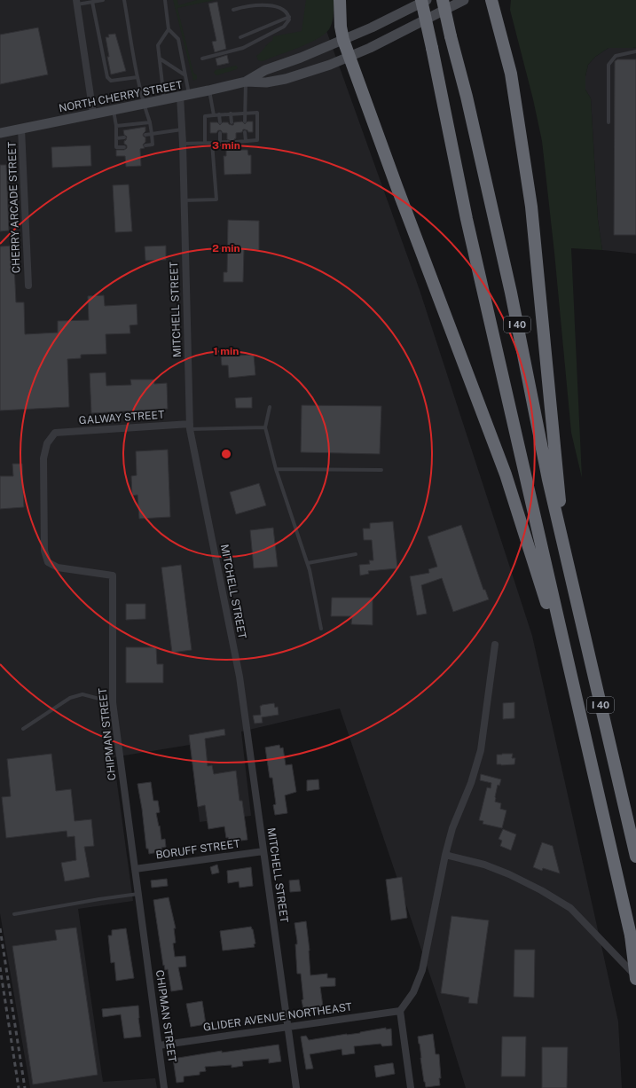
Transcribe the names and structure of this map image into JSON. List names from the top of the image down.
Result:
{
  "streets": {
    "highway": ["I 40"],
    "street": [
      "NORTH CHERRY STREET",
      "CHERRY ARCADE STREET",
      "MITCHELL STREET",
      "GALWAY STREET",
      "CHIPMAN STREET",
      "BORUFF STREET",
      "GLIDER AVENUE NORTHEAST"
    ]
  },
  "crossings": [
    ["NORTH CHERRY STREET", "CHERRY ARCADE STREET"],
    ["NORTH CHERRY STREET", "MITCHELL STREET"],
    ["MITCHELL STREET", "GALWAY STREET"],
    ["MITCHELL STREET", "BORUFF STREET"],
    ["MITCHELL STREET", "GLIDER AVENUE NORTHEAST"],
    ["GALWAY STREET", "CHIPMAN STREET"],
    ["CHIPMAN STREET", "BORUFF STREET"],
    ["CHIPMAN STREET", "GLIDER AVENUE NORTHEAST"]
  ],
  "rings": ["3 min", "2 min", "1 min"]
}
